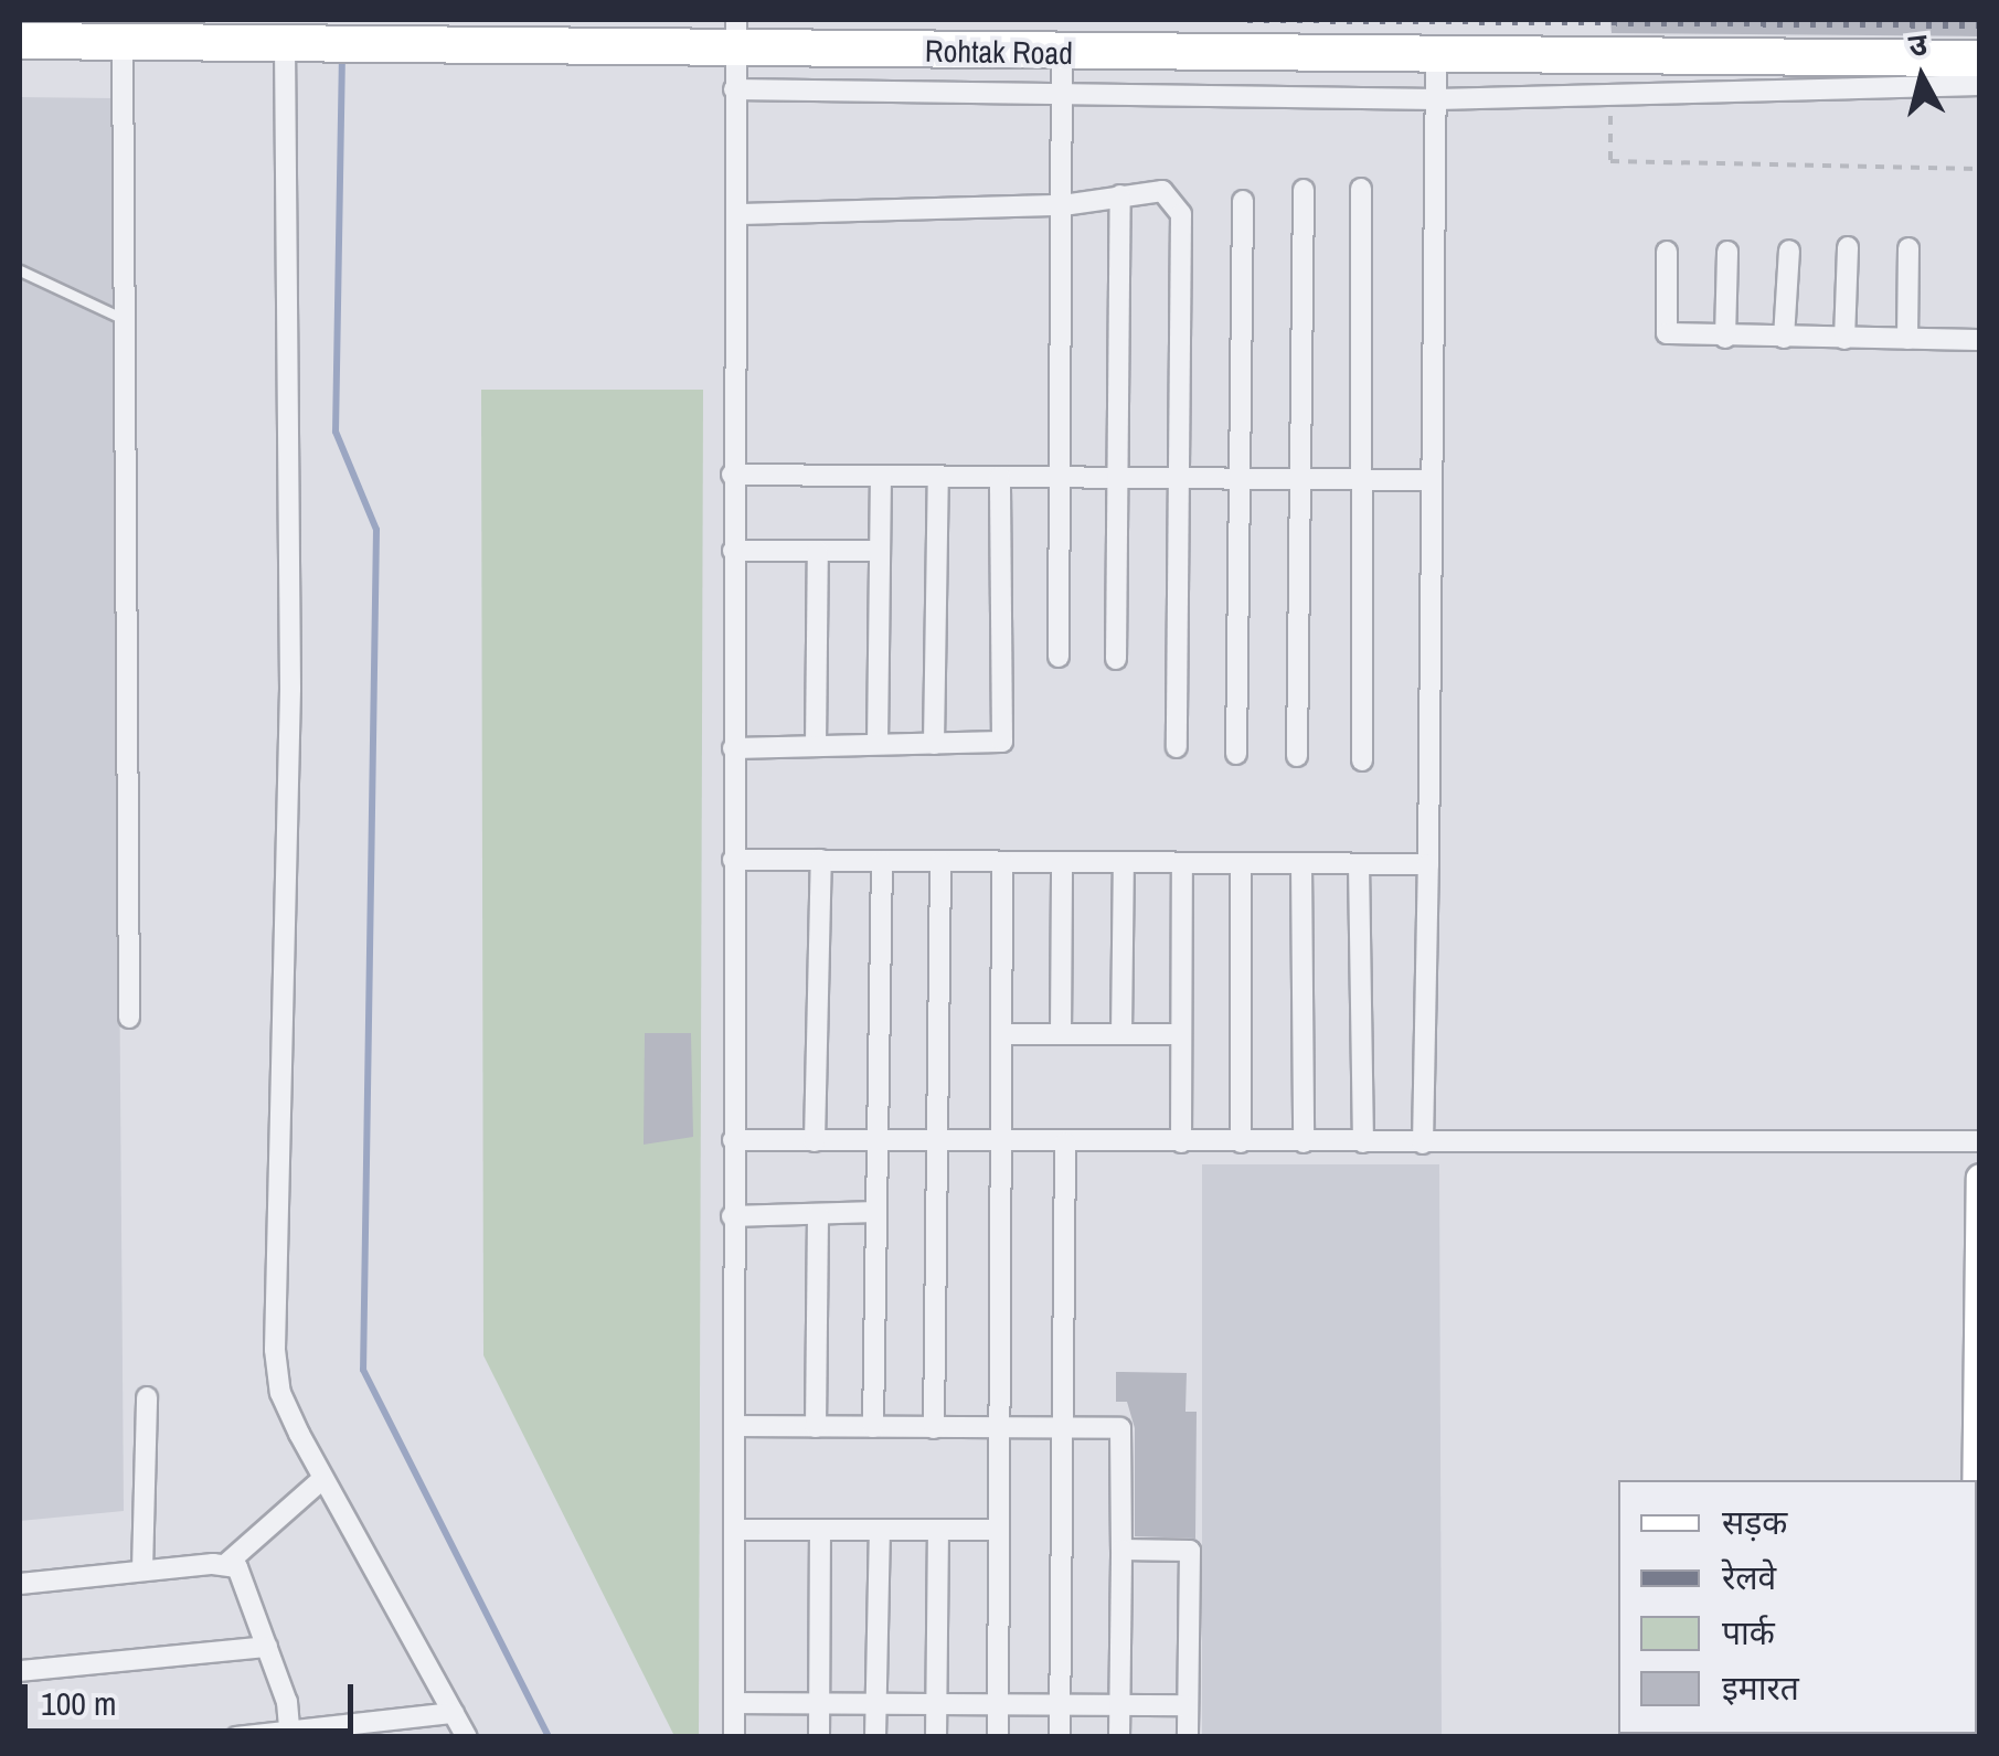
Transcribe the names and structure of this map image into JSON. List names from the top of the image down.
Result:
{
  "streets": {
    "highway": ["Rohtak Road"]
  },
  "legend": [
    "सड़क",
    "रेलवे",
    "पार्क",
    "इमारत"
  ],
  "scale_bar": "100 m",
  "north": "top"
}
